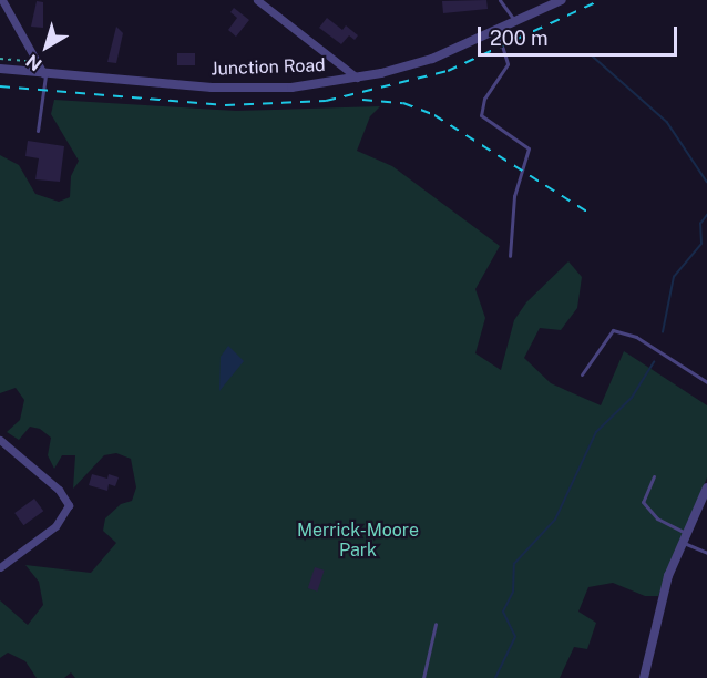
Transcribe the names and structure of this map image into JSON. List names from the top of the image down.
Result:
{
  "streets": {
    "street": ["Junction Road"]
  },
  "parks": ["Merrick-Moore Park"],
  "scale_bar": "200 m",
  "north": "bottom left"
}
